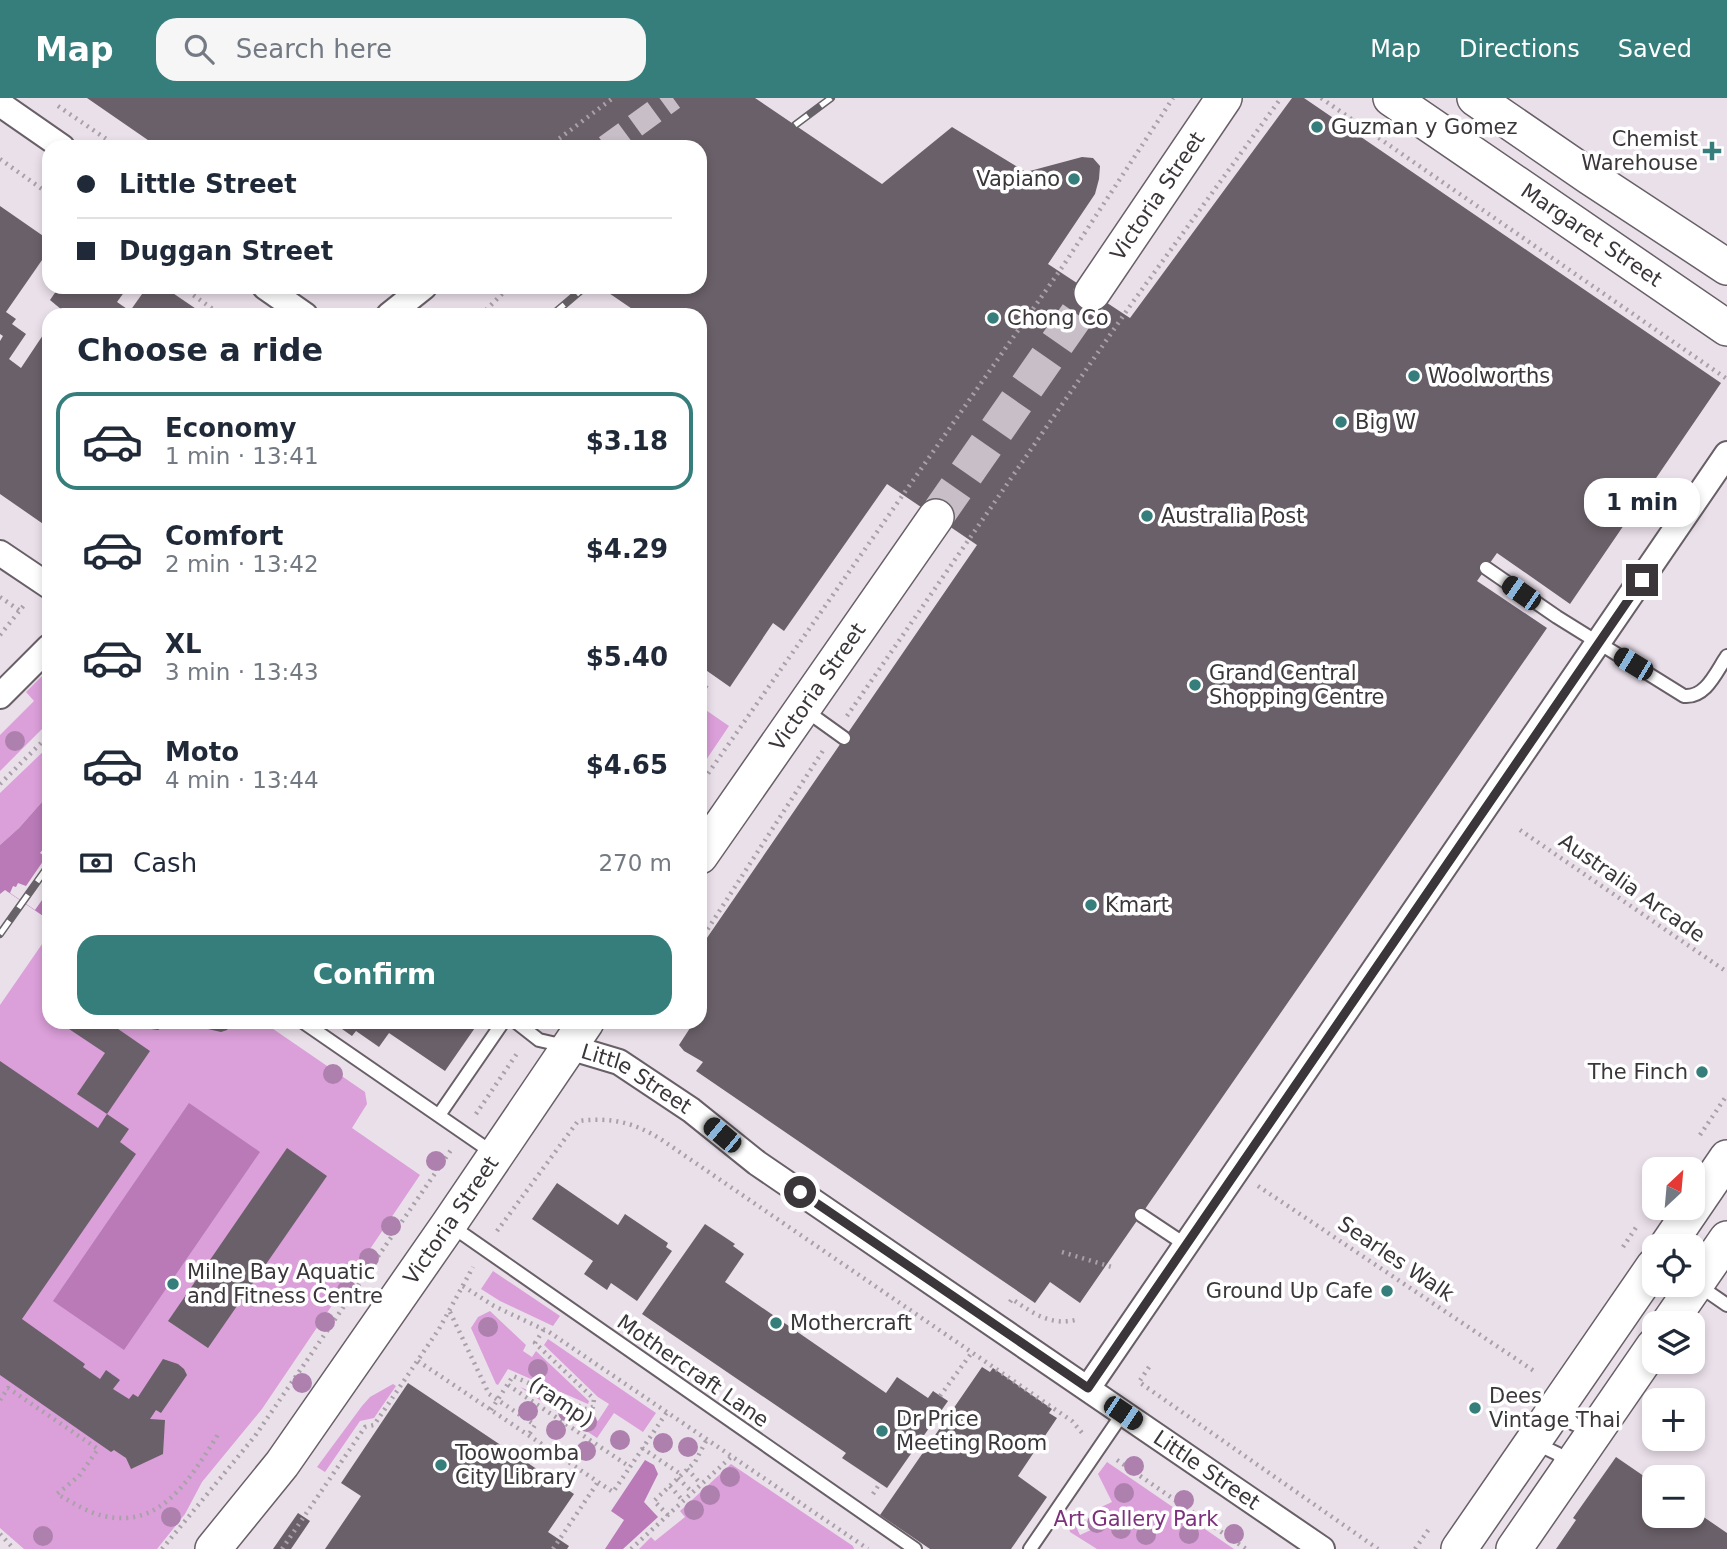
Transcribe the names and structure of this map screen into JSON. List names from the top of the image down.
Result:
{
  "streets": {
    "street": ["Victoria Street", "Margaret Street", "Little Street"],
    "lane": ["Mothercraft Lane"],
    "path": ["Australia Arcade", "Searles Walk", "(ramp)"]
  },
  "crossings": [
    ["Victoria Street", "Little Street"],
    ["Victoria Street", "Mothercraft Lane"]
  ],
  "parks": ["Art Gallery Park"],
  "places": {
    "other": [
      "Guzman y Gomez",
      "Vapiano",
      "Chong Co",
      "Woolworths",
      "Big W",
      "Australia Post",
      "Grand Central Shopping Centre",
      "Kmart",
      "The Finch",
      "Milne Bay Aquatic and Fitness Centre",
      "Ground Up Cafe",
      "Mothercraft",
      "Dees Vintage Thai",
      "Dr Price Meeting Room",
      "Toowoomba City Library"
    ],
    "health": ["Chemist Warehouse"]
  },
  "north": "top right",
  "page": {
    "header": "Map",
    "search": "Search here",
    "nav": ["Map", "Directions", "Saved"],
    "banner": ["Little Street", "Duggan Street"],
    "heading": "Choose a ride",
    "list": [
      {
        "name": "Economy",
        "note": "1 min · 13:41",
        "value": "$3.18"
      },
      {
        "name": "Comfort",
        "note": "2 min · 13:42",
        "value": "$4.29"
      },
      {
        "name": "XL",
        "note": "3 min · 13:43",
        "value": "$5.40"
      },
      {
        "name": "Moto",
        "note": "4 min · 13:44",
        "value": "$4.65"
      }
    ],
    "bubble": "1 min",
    "pay": ["Cash", "270 m"],
    "buttons": "Confirm",
    "map_buttons": ["+", "−"]
  }
}
